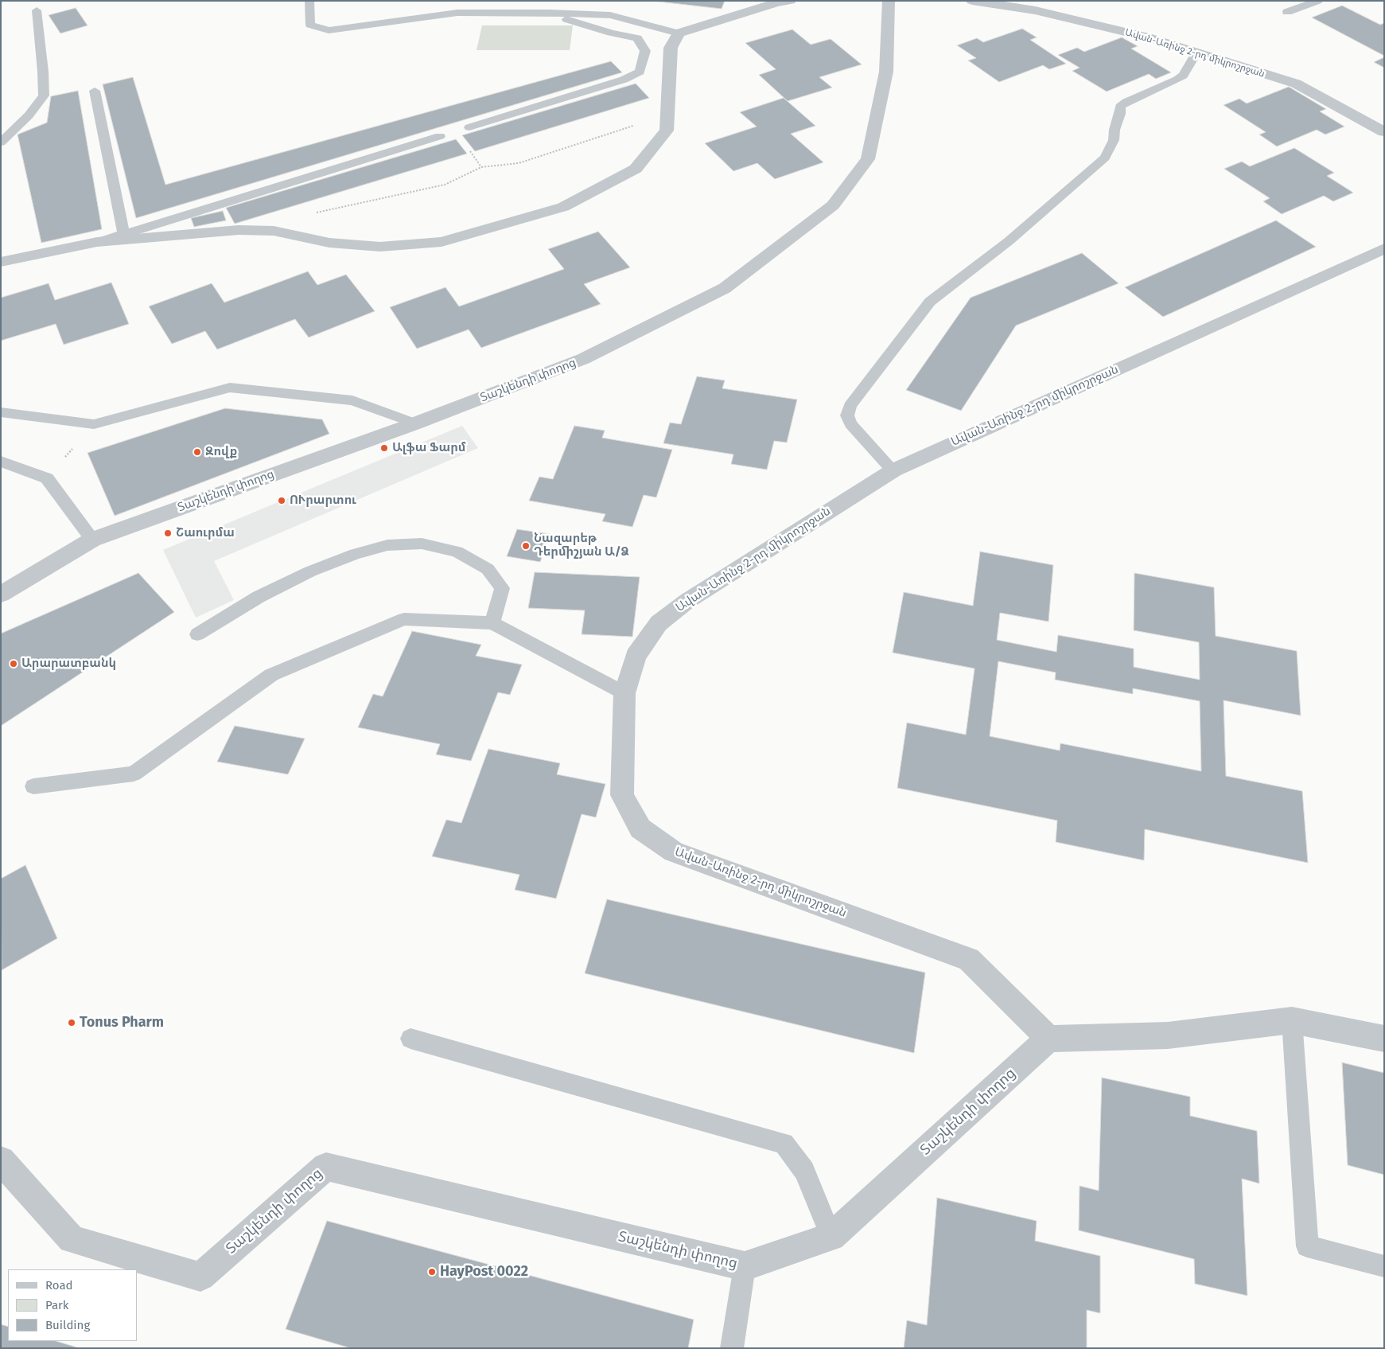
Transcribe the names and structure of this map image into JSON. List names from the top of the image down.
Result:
{
  "streets": {
    "street": ["Ավան-Առինջ 2-րդ միկրոշրջան", "Տաշկենդի փողոց"]
  },
  "crossings": [
    ["Ավան-Առինջ 2-րդ միկրոշրջան", "Տաշկենդի փողոց"]
  ],
  "places": [
    "Ալֆա Ֆարմ",
    "Զովք",
    "ՈՒրարտու",
    "Շաուրմա",
    "Նազարեթ Դերմիշյան Ա/Ձ",
    "Արարատբանկ",
    "Tonus Pharm",
    "HayPost 0022"
  ],
  "legend": ["Road", "Park", "Building"]
}
